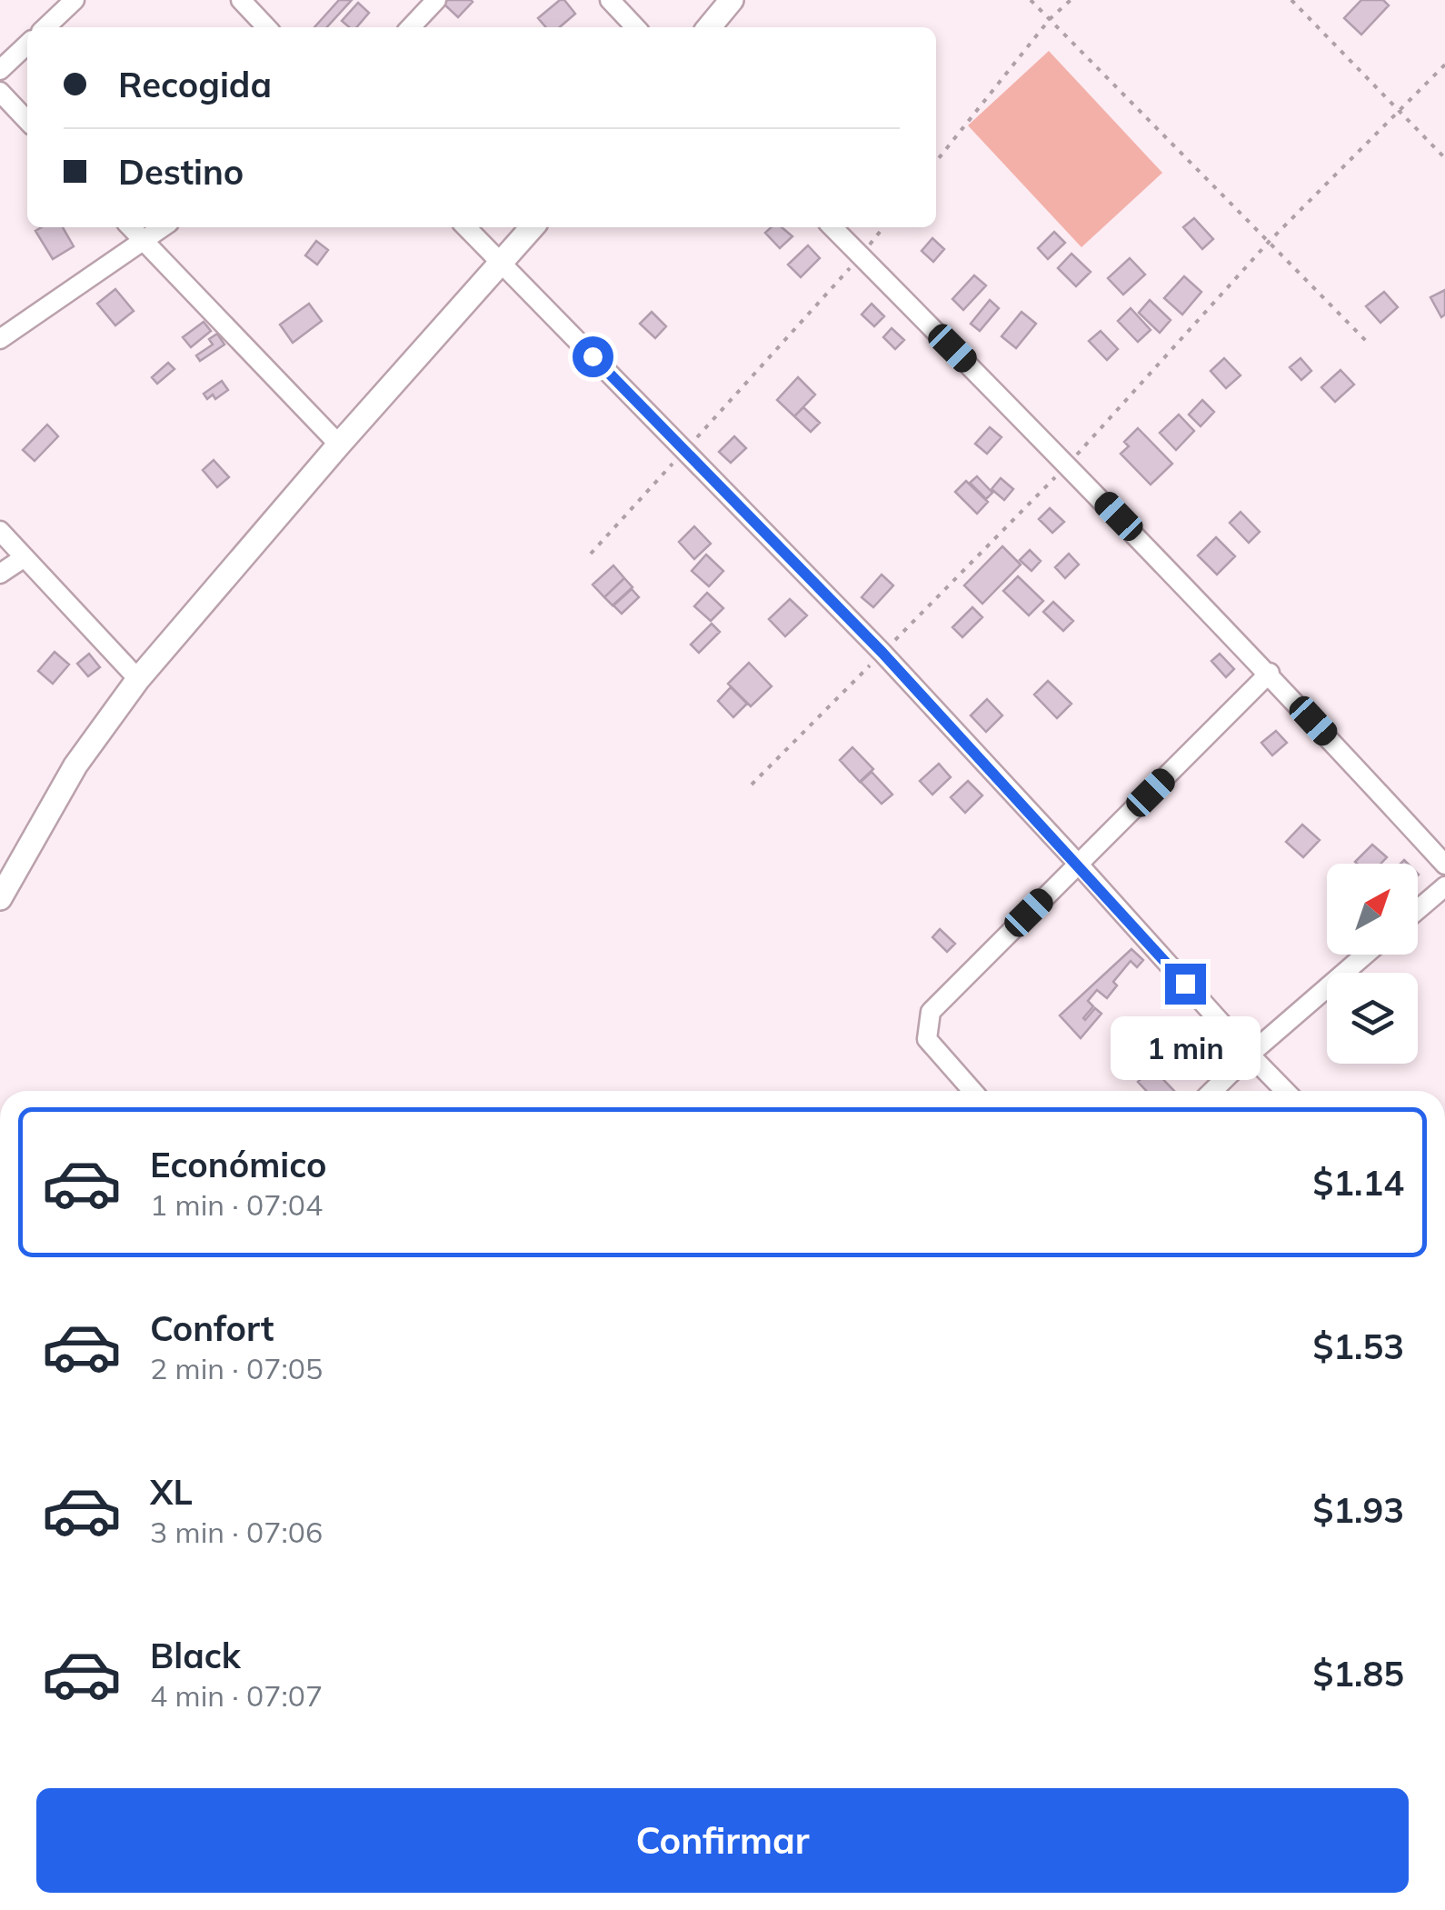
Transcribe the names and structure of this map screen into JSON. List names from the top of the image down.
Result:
{
  "north": "top right",
  "page": {
    "banner": ["Recogida", "Destino"],
    "bubble": "1 min",
    "list": [
      {
        "name": "Económico",
        "note": "1 min · 07:04",
        "value": "$1.14"
      },
      {
        "name": "Confort",
        "note": "2 min · 07:05",
        "value": "$1.53"
      },
      {
        "name": "XL",
        "note": "3 min · 07:06",
        "value": "$1.93"
      },
      {
        "name": "Black",
        "note": "4 min · 07:07",
        "value": "$1.85"
      }
    ],
    "buttons": "Confirmar"
  }
}
